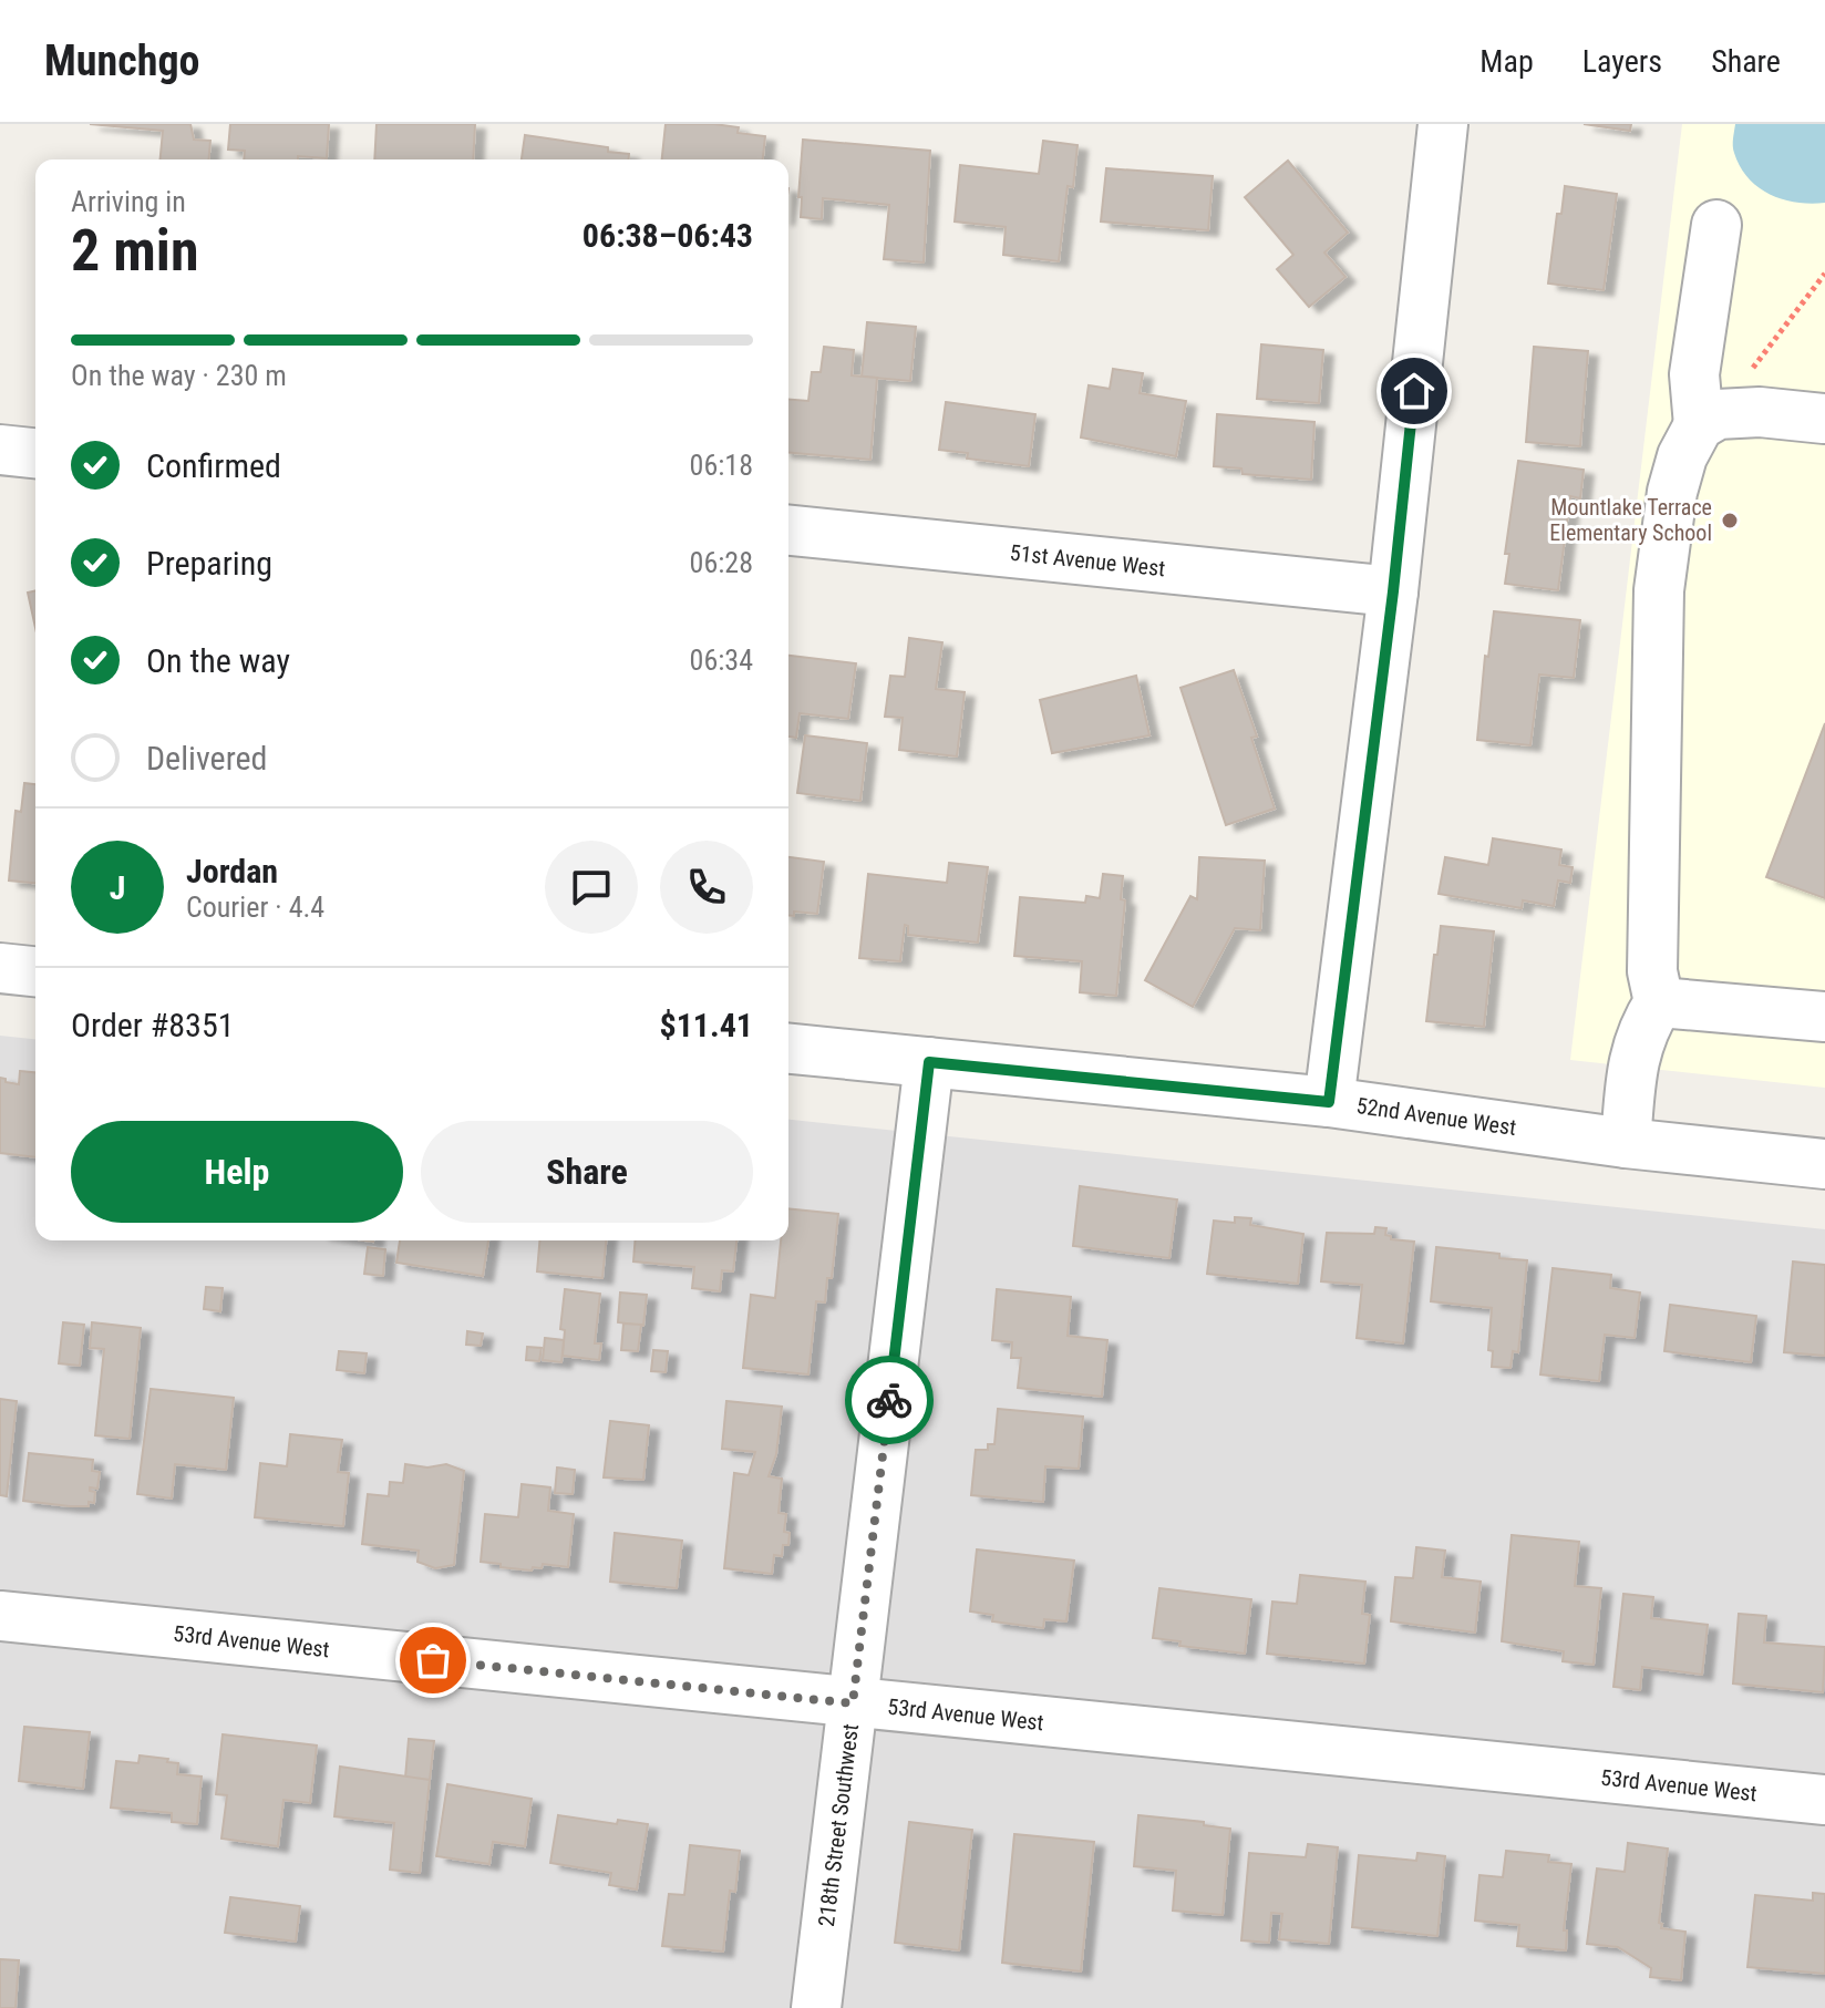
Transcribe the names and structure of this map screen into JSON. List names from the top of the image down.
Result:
{
  "streets": {
    "street": [
      "51st Avenue West",
      "52nd Avenue West",
      "53rd Avenue West",
      "218th Street Southwest"
    ]
  },
  "crossings": [
    ["52nd Avenue West", "218th Street Southwest"],
    ["53rd Avenue West", "218th Street Southwest"]
  ],
  "places": ["Mountlake Terrace Elementary School"],
  "page": {
    "header": "Munchgo",
    "nav": ["Map", "Layers", "Share"],
    "heading": ["2 min", "Arriving in", "06:38–06:43"],
    "panel": [
      "Jordan",
      "Courier · 4.4",
      "Order #8351",
      "$11.41"
    ],
    "bar": "On the way · 230 m",
    "list": [
      ["Confirmed", "06:18"],
      ["Preparing", "06:28"],
      ["On the way", "06:34"],
      "Delivered"
    ],
    "round": "J",
    "buttons": ["Help", "Share"]
  }
}
